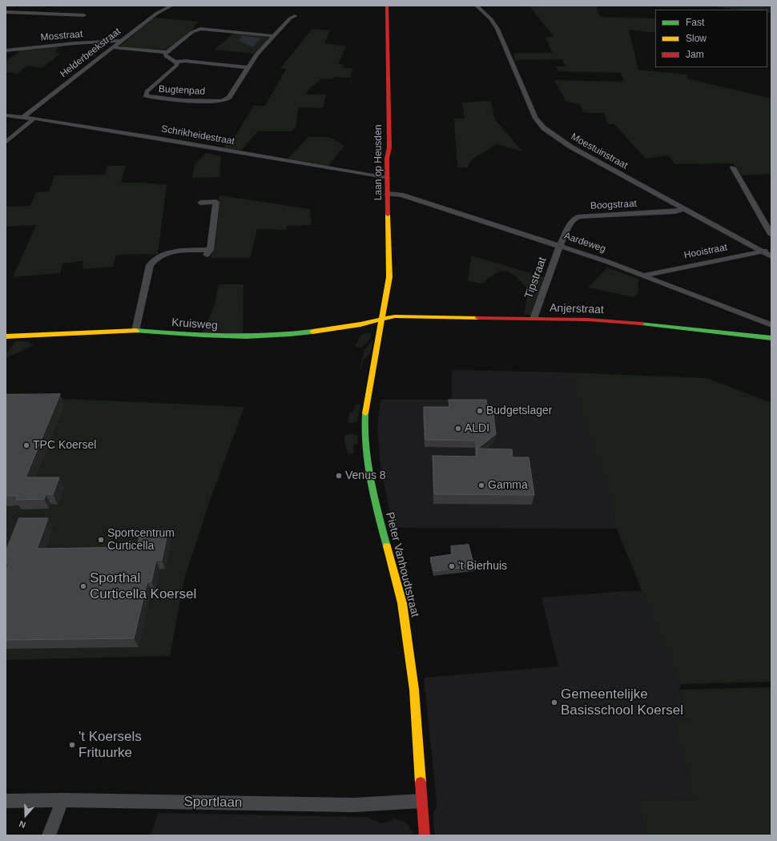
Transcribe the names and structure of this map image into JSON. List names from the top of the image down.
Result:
{
  "streets": {
    "street": [
      "Mosstraat",
      "Helderbeekstraat",
      "Bugtenpad",
      "Schrikheidestraat",
      "Moestuinstraat",
      "Laan op Heusden",
      "Boogstraat",
      "Aardeweg",
      "Hooistraat",
      "Tipstraat",
      "Anjerstraat",
      "Kruisweg",
      "Pieter Vanhoudtstraat",
      "Sportlaan"
    ]
  },
  "crossings": [
    ["Mosstraat", "Helderbeekstraat"],
    ["Helderbeekstraat", "Schrikheidestraat"],
    ["Schrikheidestraat", "Laan op Heusden"],
    ["Moestuinstraat", "Boogstraat"],
    ["Moestuinstraat", "Hooistraat"],
    ["Laan op Heusden", "Aardeweg"],
    ["Laan op Heusden", "Anjerstraat"],
    ["Laan op Heusden", "Kruisweg"],
    ["Laan op Heusden", "Pieter Vanhoudtstraat"],
    ["Boogstraat", "Aardeweg"],
    ["Boogstraat", "Tipstraat"],
    ["Aardeweg", "Hooistraat"],
    ["Aardeweg", "Tipstraat"],
    ["Tipstraat", "Anjerstraat"],
    ["Anjerstraat", "Kruisweg"],
    ["Anjerstraat", "Pieter Vanhoudtstraat"],
    ["Kruisweg", "Pieter Vanhoudtstraat"],
    ["Pieter Vanhoudtstraat", "Sportlaan"]
  ],
  "places": [
    "Budgetslager",
    "ALDI",
    "TPC Koersel",
    "Venus 8",
    "Gamma",
    "Sportcentrum Curticella",
    "'t Bierhuis",
    "Sporthal Curticella Koersel",
    "Gemeentelijke Basisschool Koersel",
    "'t Koersels Frituurke"
  ],
  "legend": ["Fast", "Slow", "Jam"],
  "north": "bottom"
}
